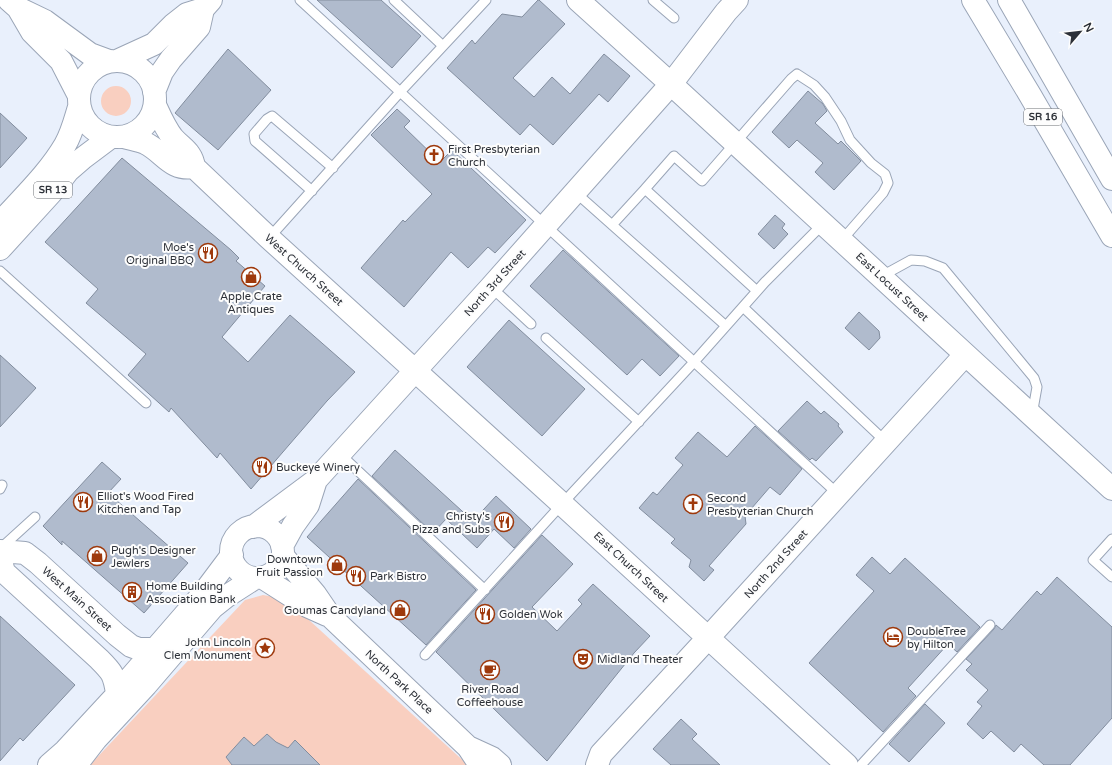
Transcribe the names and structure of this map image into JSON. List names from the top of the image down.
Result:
{
  "streets": {
    "main road": [
      "SR 16",
      "SR 13",
      "West Church Street",
      "North 3rd Street",
      "East Locust Street",
      "North 2nd Street",
      "East Church Street",
      "West Main Street",
      "North Park Place"
    ]
  },
  "crossings": [
    ["SR 13", "West Church Street"],
    ["West Church Street", "North 3rd Street"],
    ["West Church Street", "East Church Street"],
    ["North 3rd Street", "East Locust Street"],
    ["North 3rd Street", "East Church Street"],
    ["North 3rd Street", "North Park Place"],
    ["East Locust Street", "North 2nd Street"],
    ["North 2nd Street", "East Church Street"]
  ],
  "places": {
    "church": ["First Presbyterian Church", "Second Presbyterian Church"],
    "restaurant": [
      "Moe's Original BBQ",
      "Buckeye Winery",
      "Elliot's Wood Fired Kitchen and Tap",
      "Christy's Pizza and Subs",
      "Park Bistro",
      "Golden Wok"
    ],
    "shop": [
      "Apple Crate Antiques",
      "Pugh's Designer Jewlers",
      "Downtown Fruit Passion",
      "Goumas Candyland"
    ],
    "building": ["Home Building Association Bank"],
    "hotel": ["DoubleTree by Hilton"],
    "place": ["John Lincoln Clem Monument"],
    "theatre": ["Midland Theater"],
    "cafe": ["River Road Coffeehouse"]
  },
  "north": "top right"
}
